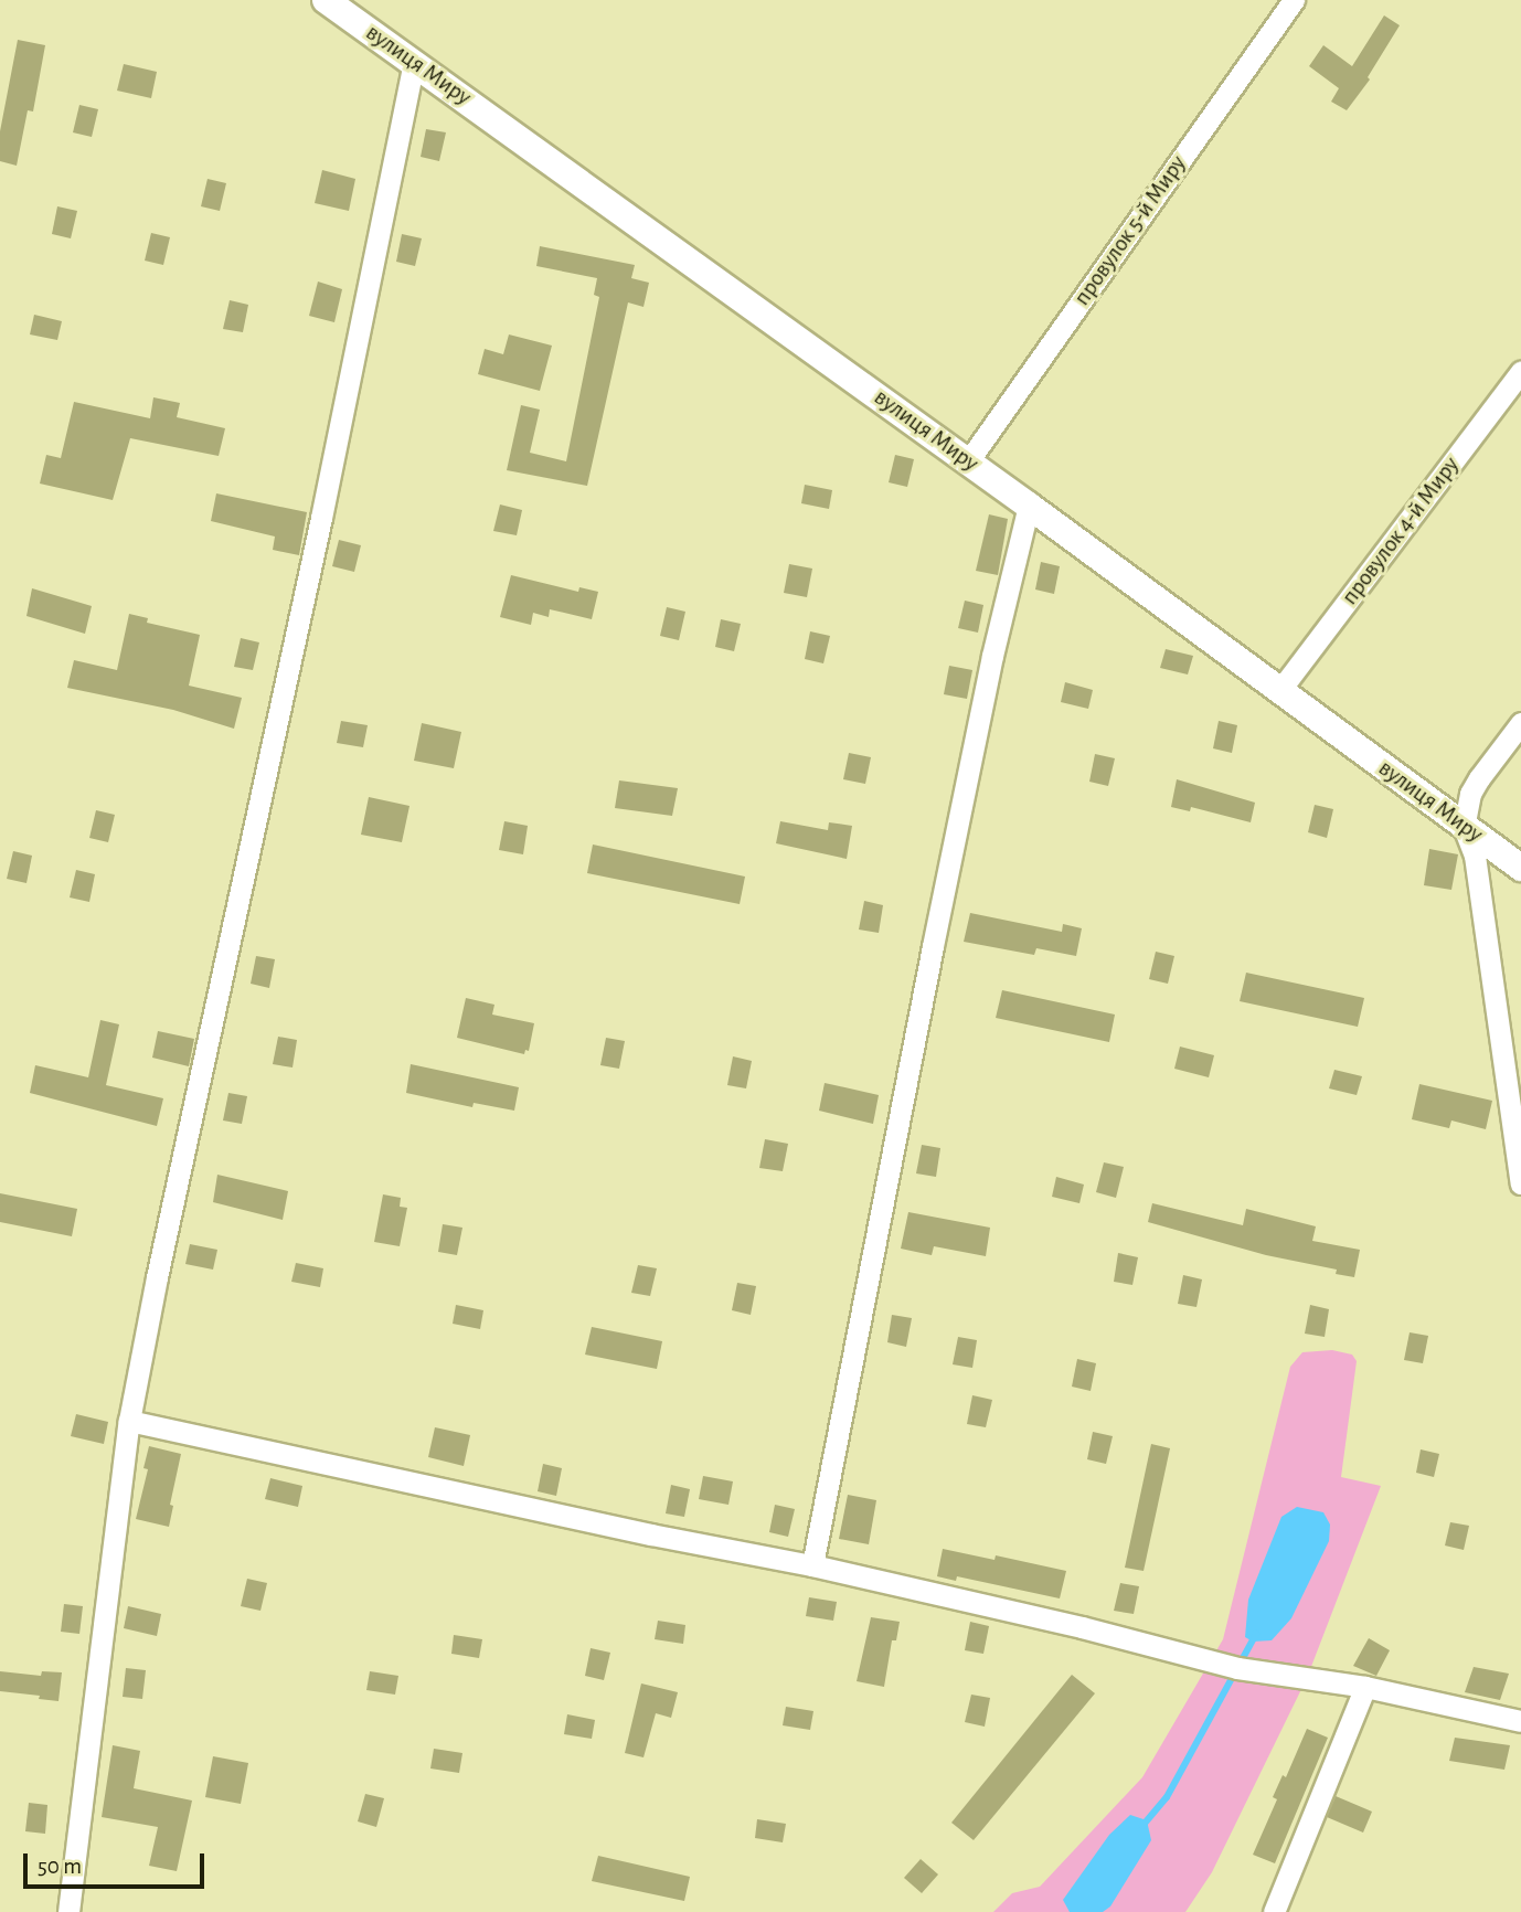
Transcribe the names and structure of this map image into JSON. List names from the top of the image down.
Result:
{
  "streets": {
    "street": ["вулиця Миру", "провулок 5-й Миру", "провулок 4-й Миру"]
  },
  "crossings": [
    ["вулиця Миру", "провулок 5-й Миру"],
    ["вулиця Миру", "провулок 4-й Миру"]
  ],
  "scale_bar": "50 m"
}
